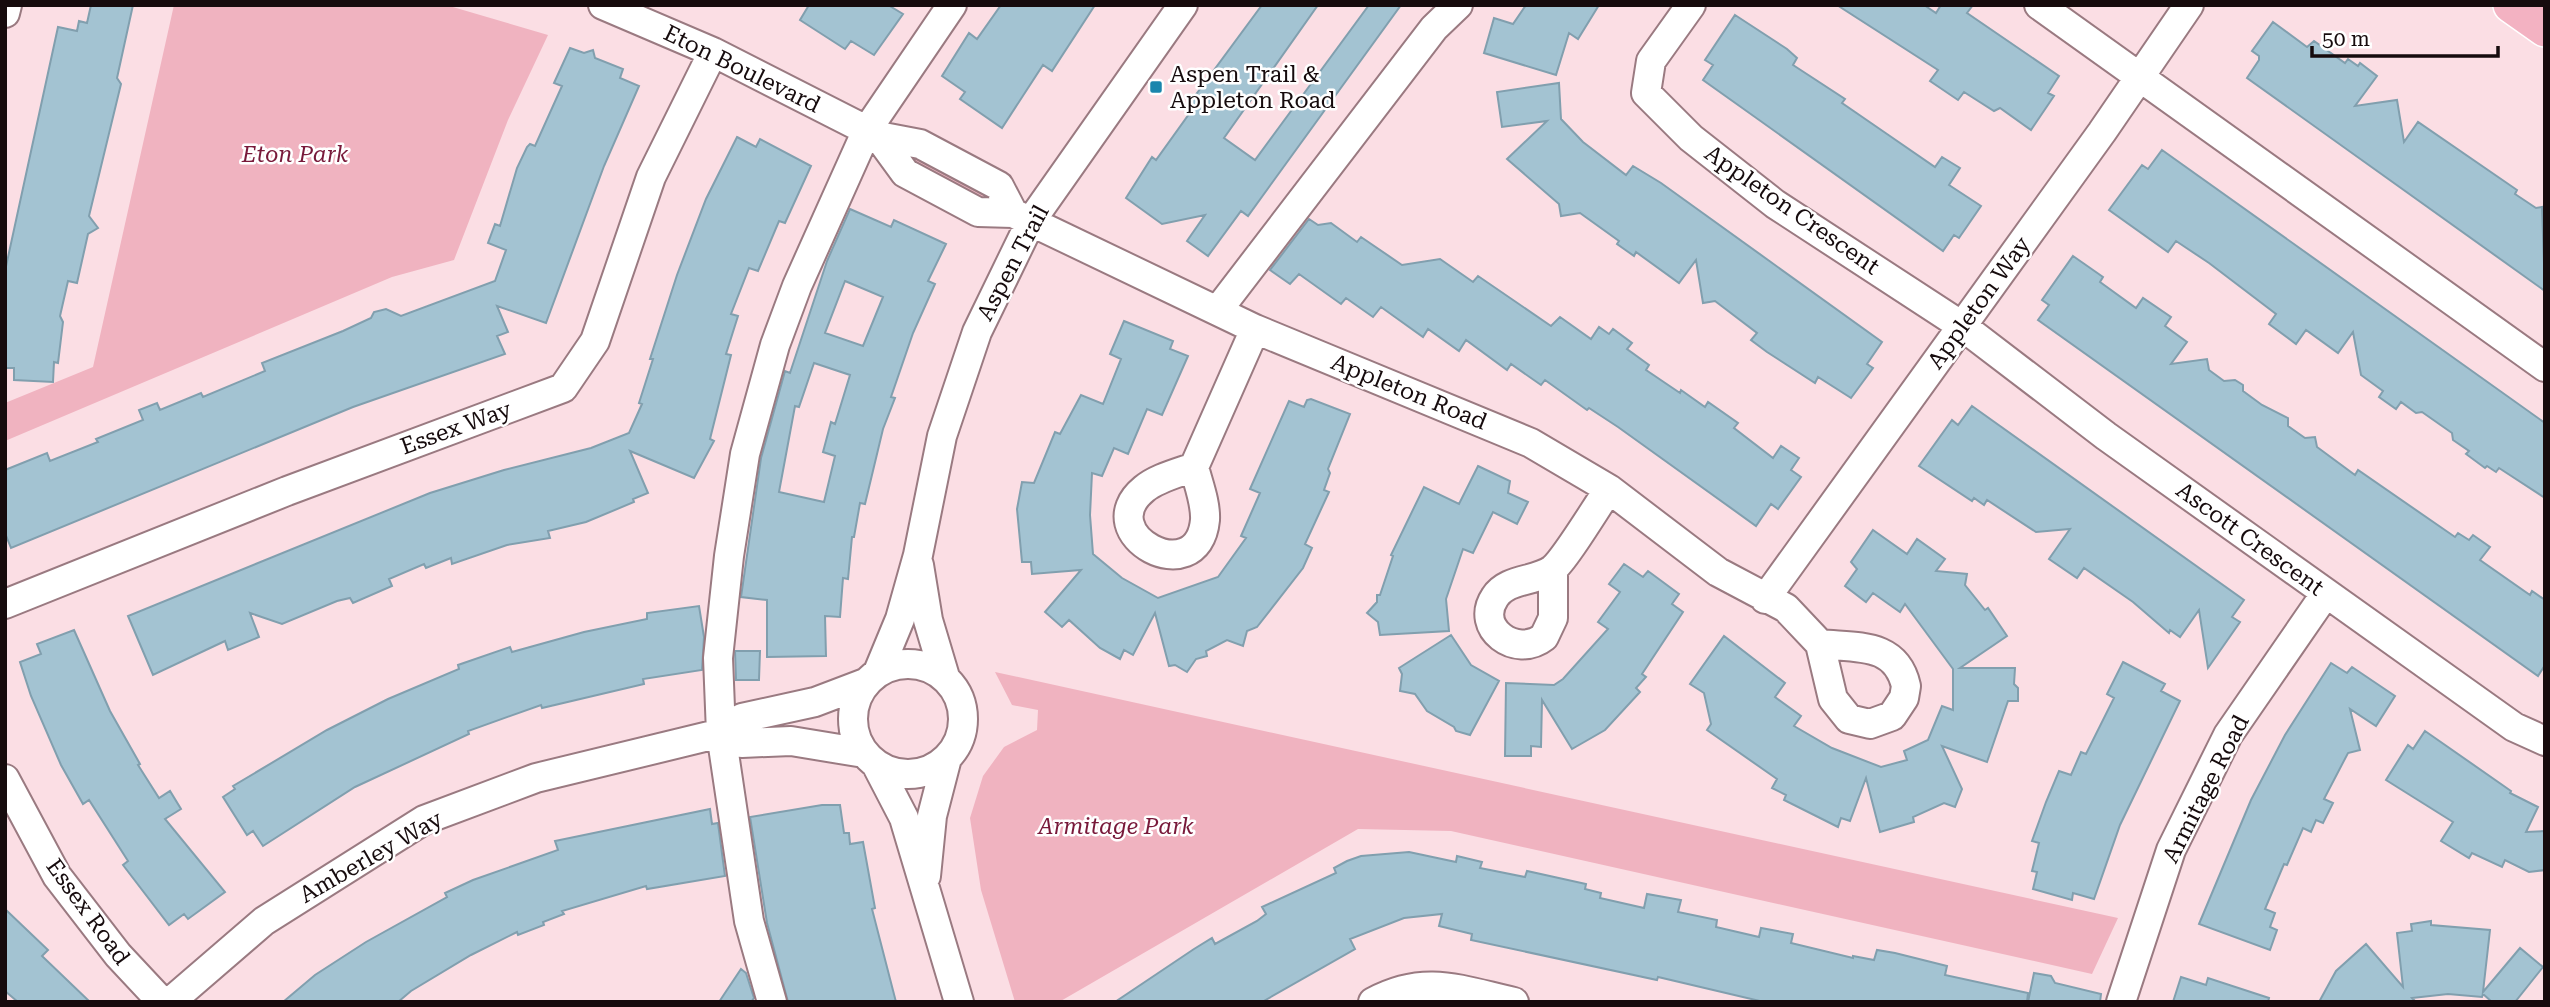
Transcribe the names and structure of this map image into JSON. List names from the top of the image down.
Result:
{
  "streets": {
    "street": [
      "Eton Boulevard",
      "Appleton Crescent",
      "Aspen Trail",
      "Appleton Way",
      "Appleton Road",
      "Essex Way",
      "Ascott Crescent",
      "Armitage Road",
      "Amberley Way",
      "Essex Road"
    ]
  },
  "crossings": [
    ["Eton Boulevard", "Aspen Trail"],
    ["Eton Boulevard", "Appleton Road"],
    ["Eton Boulevard", "Essex Way"],
    ["Appleton Crescent", "Appleton Way"],
    ["Appleton Crescent", "Ascott Crescent"],
    ["Aspen Trail", "Appleton Road"],
    ["Aspen Trail", "Amberley Way"],
    ["Appleton Way", "Appleton Road"],
    ["Appleton Way", "Ascott Crescent"],
    ["Ascott Crescent", "Armitage Road"]
  ],
  "parks": ["Eton Park", "Armitage Park"],
  "places": {
    "transit": ["Aspen Trail & Appleton Road"]
  },
  "scale_bar": "50 m"
}
